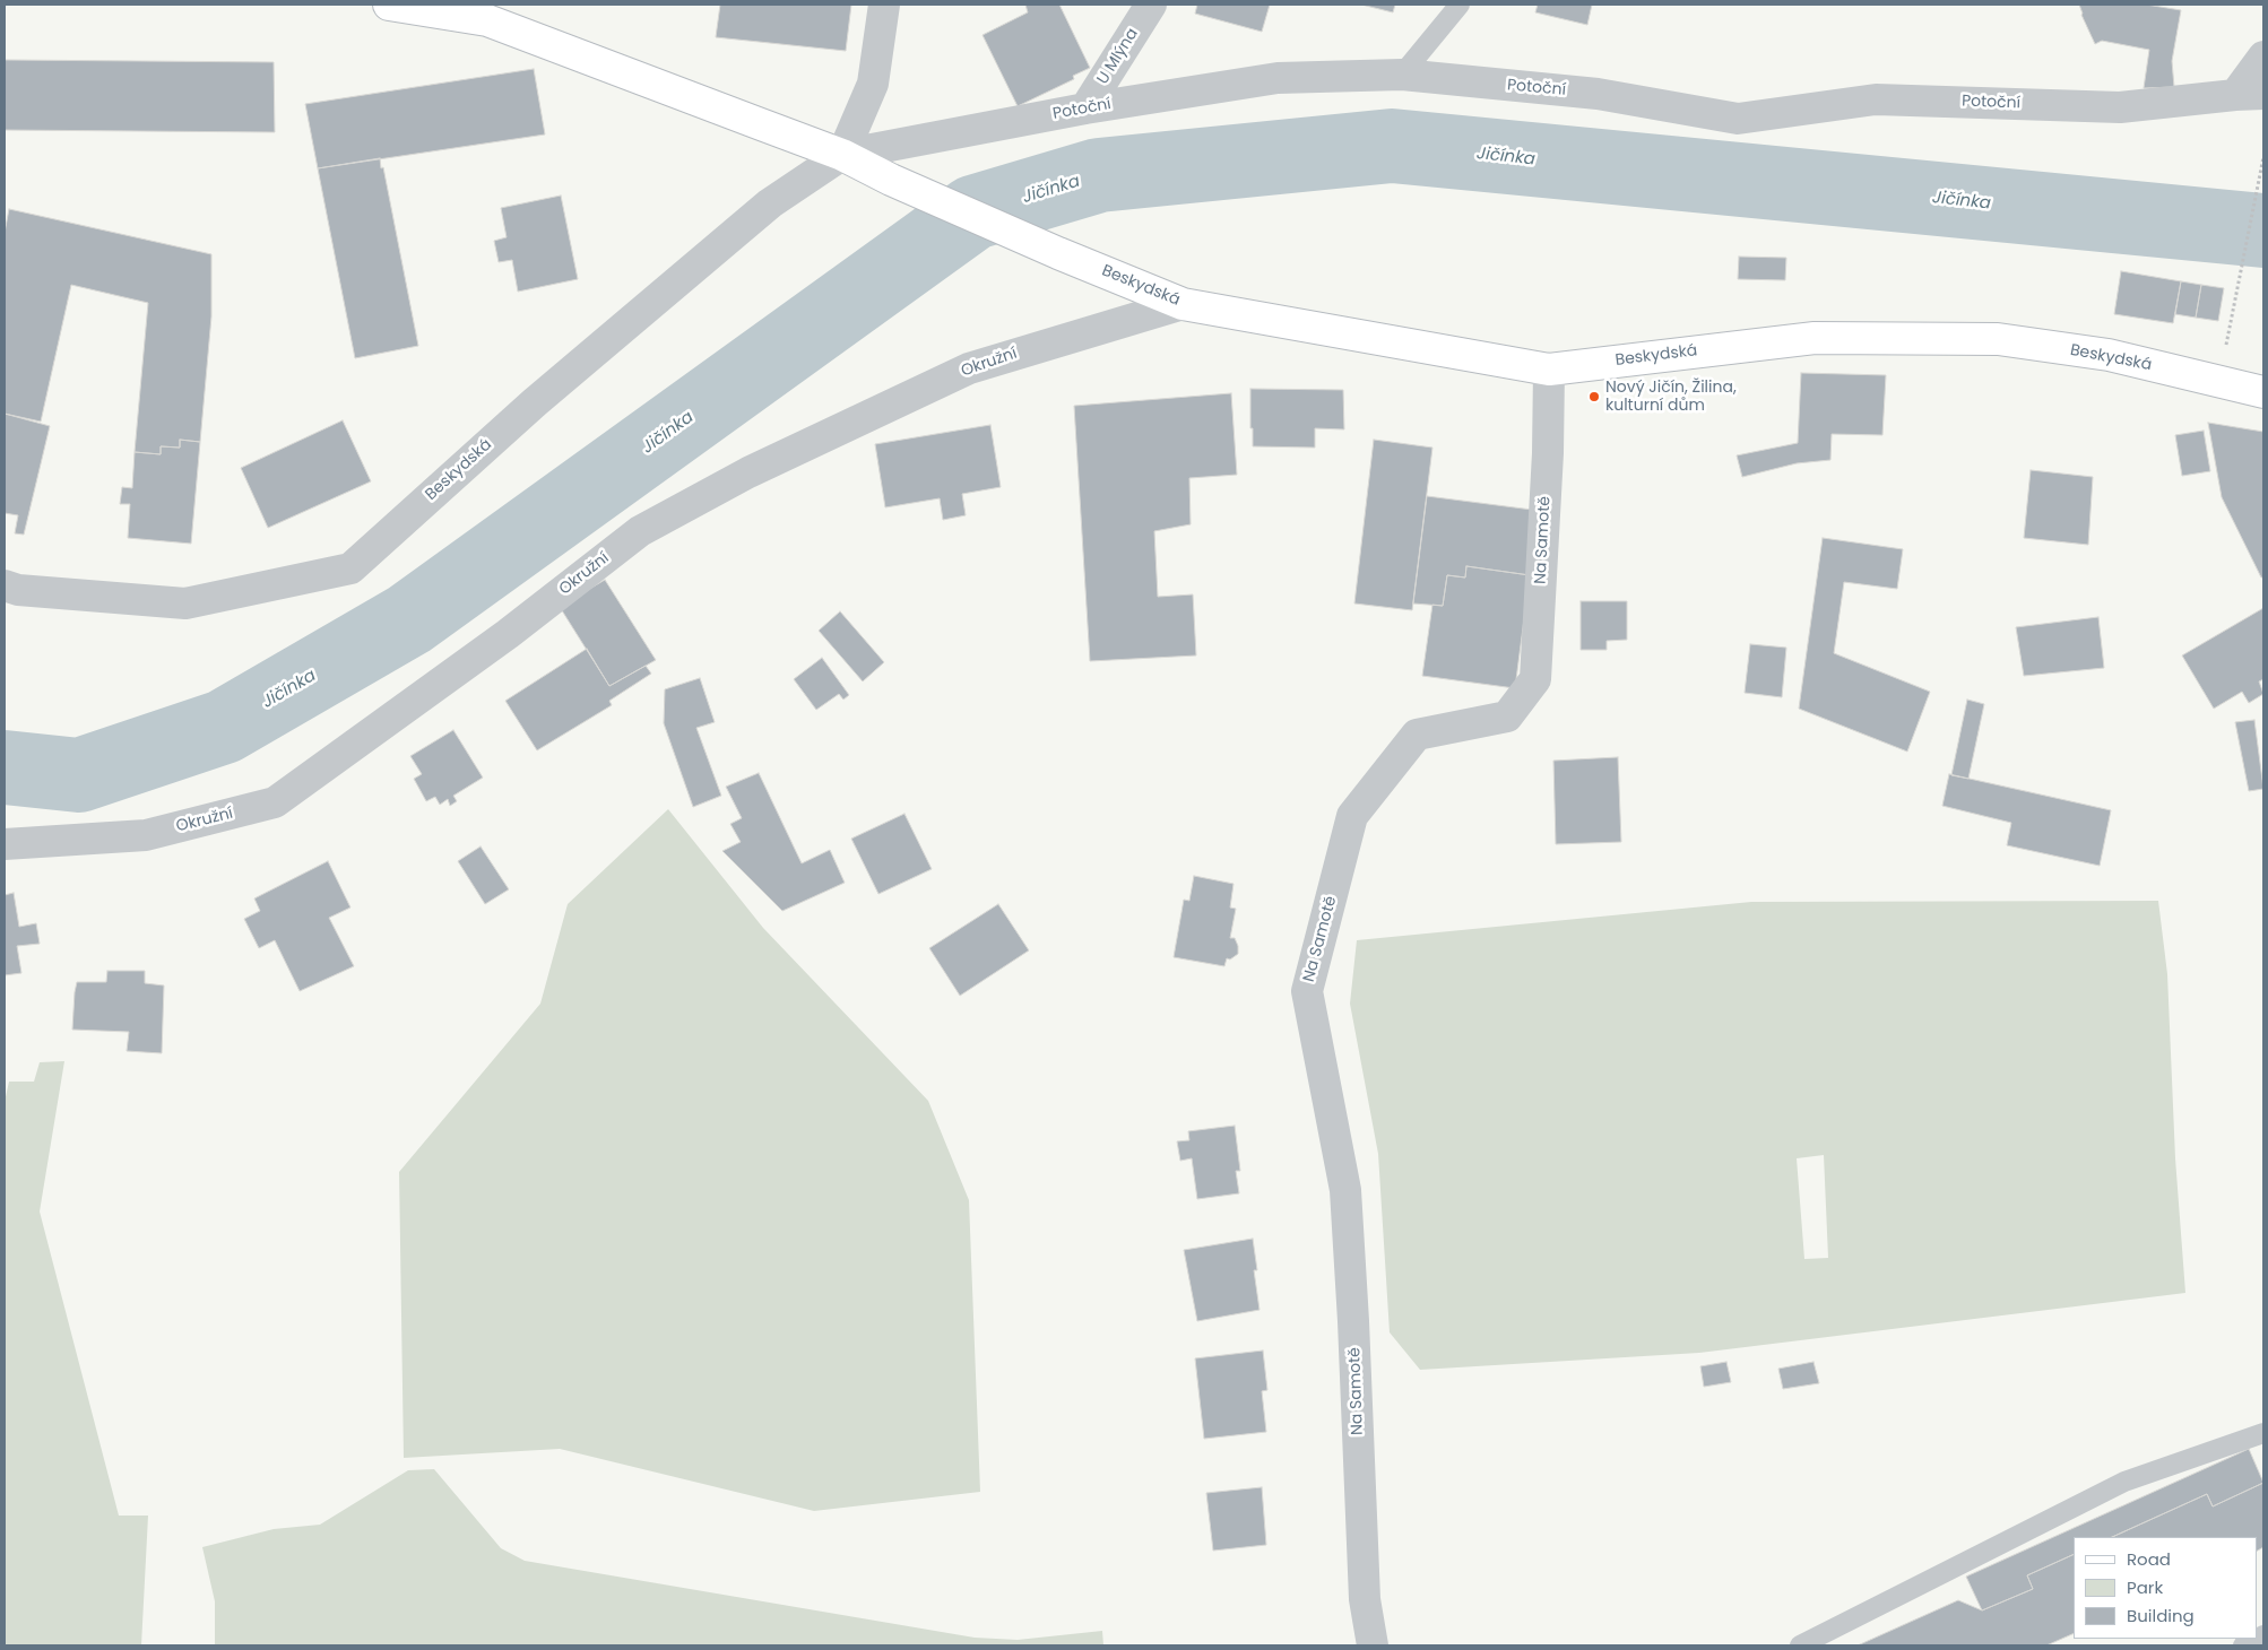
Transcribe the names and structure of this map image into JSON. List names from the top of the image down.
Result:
{
  "streets": {
    "street": [
      "U Mlýna",
      "Potoční",
      "Beskydská",
      "Okružní",
      "Na Samotě"
    ]
  },
  "crossings": [
    ["U Mlýna", "Potoční"],
    ["Potoční", "Beskydská"],
    ["Beskydská", "Okružní"],
    ["Beskydská", "Na Samotě"]
  ],
  "water": ["Jičínka"],
  "places": ["Nový Jičín, Žilina, kulturní dům"],
  "legend": ["Road", "Park", "Building"]
}
